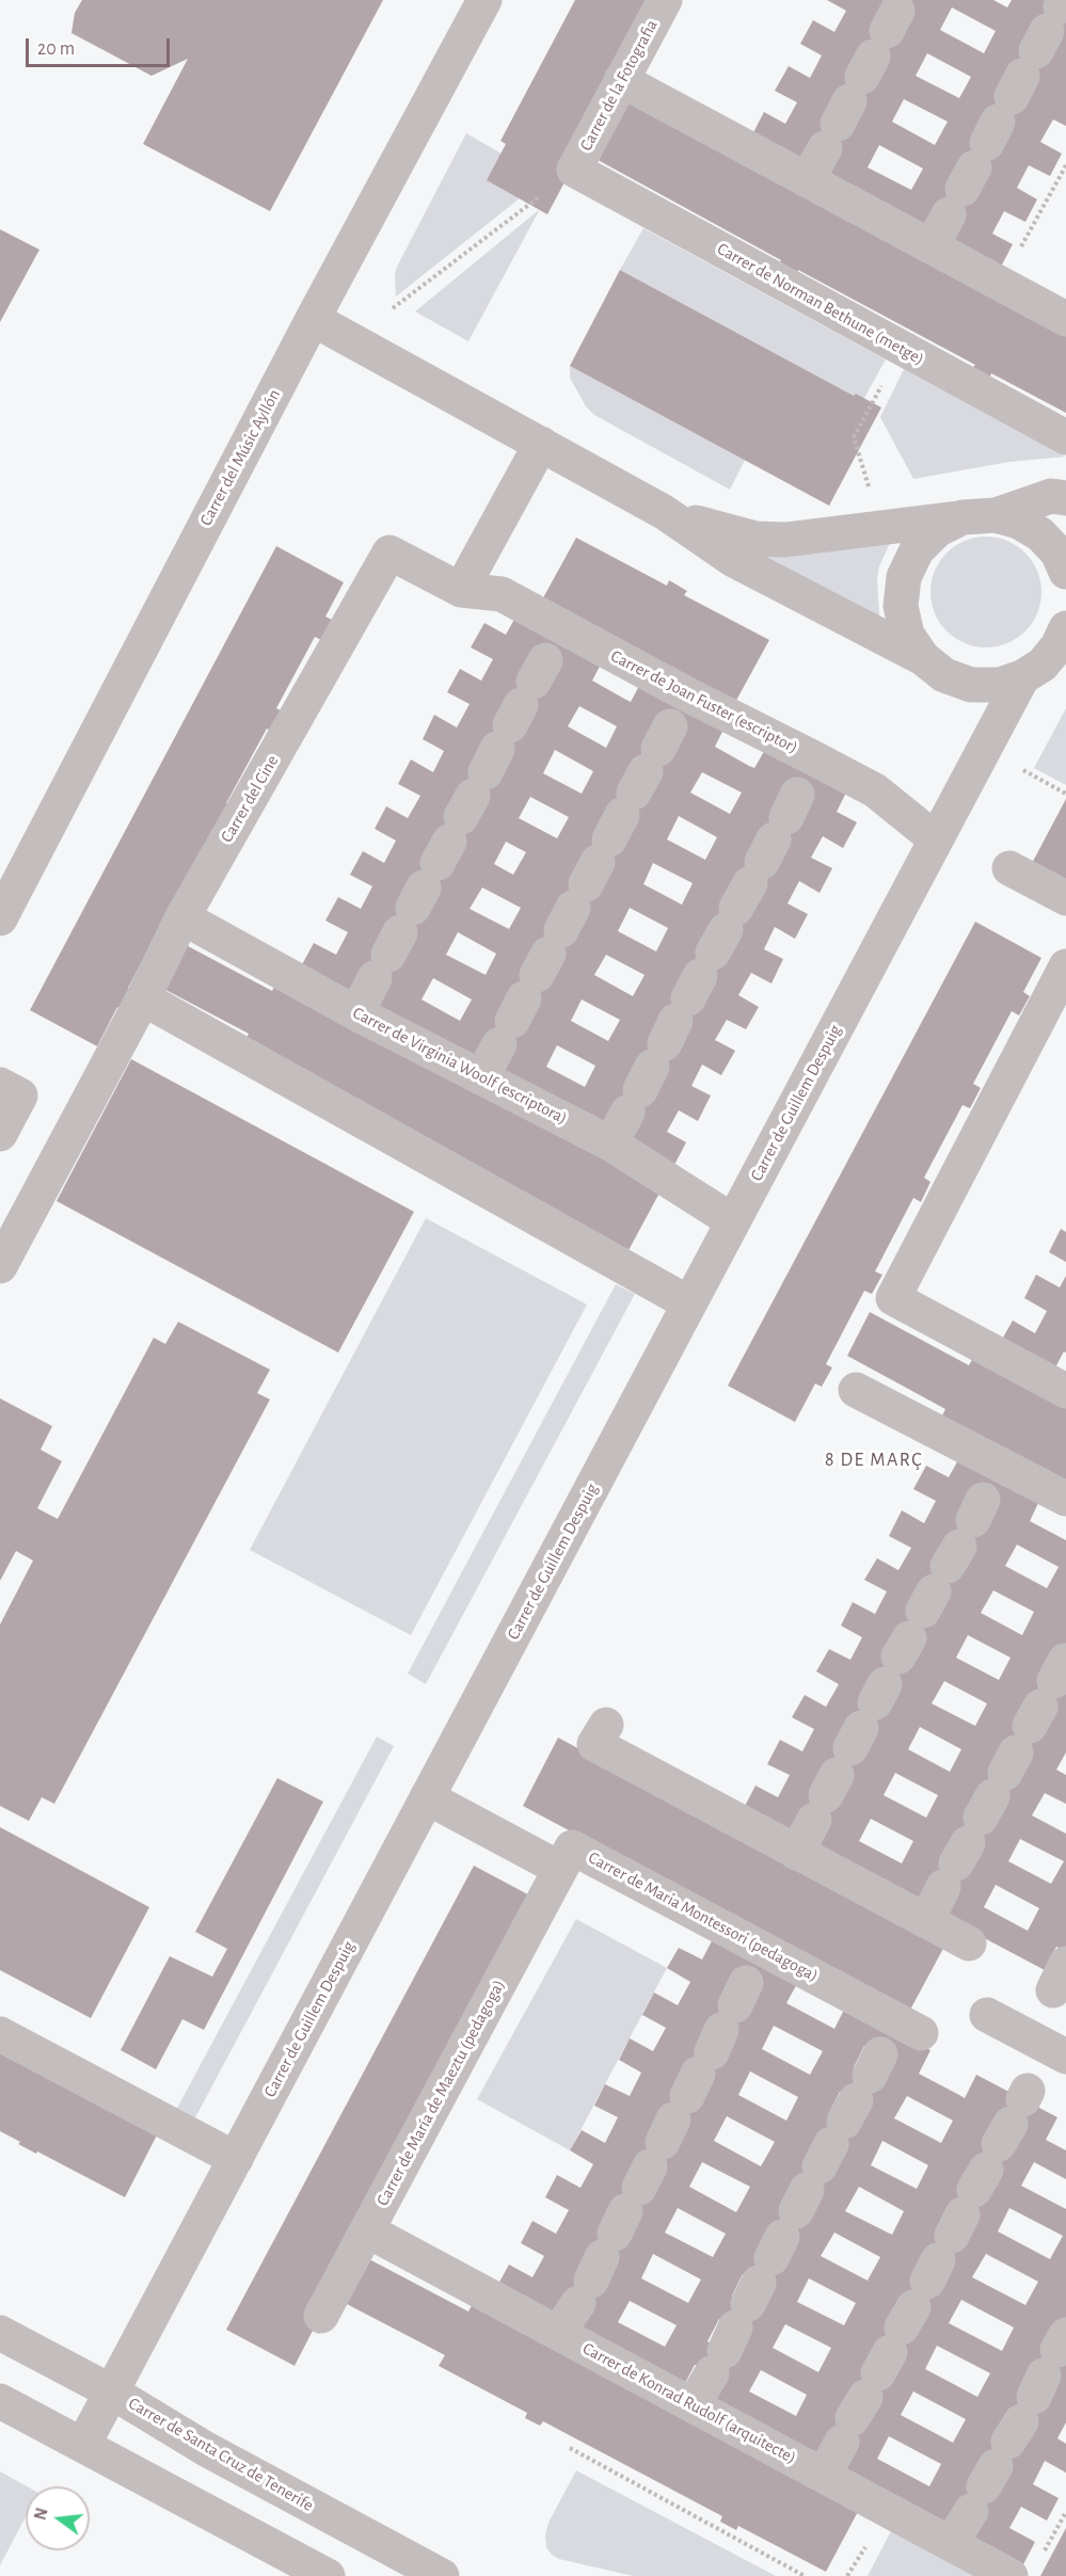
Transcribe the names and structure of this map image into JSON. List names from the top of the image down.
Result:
{
  "streets": {
    "street": [
      "Carrer de la Fotografia",
      "Carrer de Norman Bethune (metge)",
      "Carrer del Músic Ayllón",
      "Carrer de Joan Fuster (escriptor)",
      "Carrer del Cine",
      "Carrer de Virginia Woolf (escriptora)",
      "Carrer de Guillem Despuig",
      "Carrer de Maria Montessori (pedagoga)",
      "Carrer de María de Maeztu (pedagoga)",
      "Carrer de Konrad Rudolf (arquitecte)",
      "Carrer de Santa Cruz de Tenerife"
    ]
  },
  "crossings": [
    ["Carrer de la Fotografia", "Carrer de Norman Bethune (metge)"],
    ["Carrer de Joan Fuster (escriptor)", "Carrer del Cine"],
    ["Carrer de Joan Fuster (escriptor)", "Carrer de Guillem Despuig"],
    ["Carrer del Cine", "Carrer de Virginia Woolf (escriptora)"],
    ["Carrer de Virginia Woolf (escriptora)", "Carrer de Guillem Despuig"],
    ["Carrer de Guillem Despuig", "Carrer de Maria Montessori (pedagoga)"],
    ["Carrer de Guillem Despuig", "Carrer de Santa Cruz de Tenerife"],
    ["Carrer de Maria Montessori (pedagoga)", "Carrer de María de Maeztu (pedagoga)"],
    ["Carrer de Maria Montessori (pedagoga)", "Carrer de Konrad Rudolf (arquitecte)"],
    ["Carrer de María de Maeztu (pedagoga)", "Carrer de Konrad Rudolf (arquitecte)"]
  ],
  "districts": ["8 DE MARÇ"],
  "scale_bar": "20 m",
  "north": "left"
}
